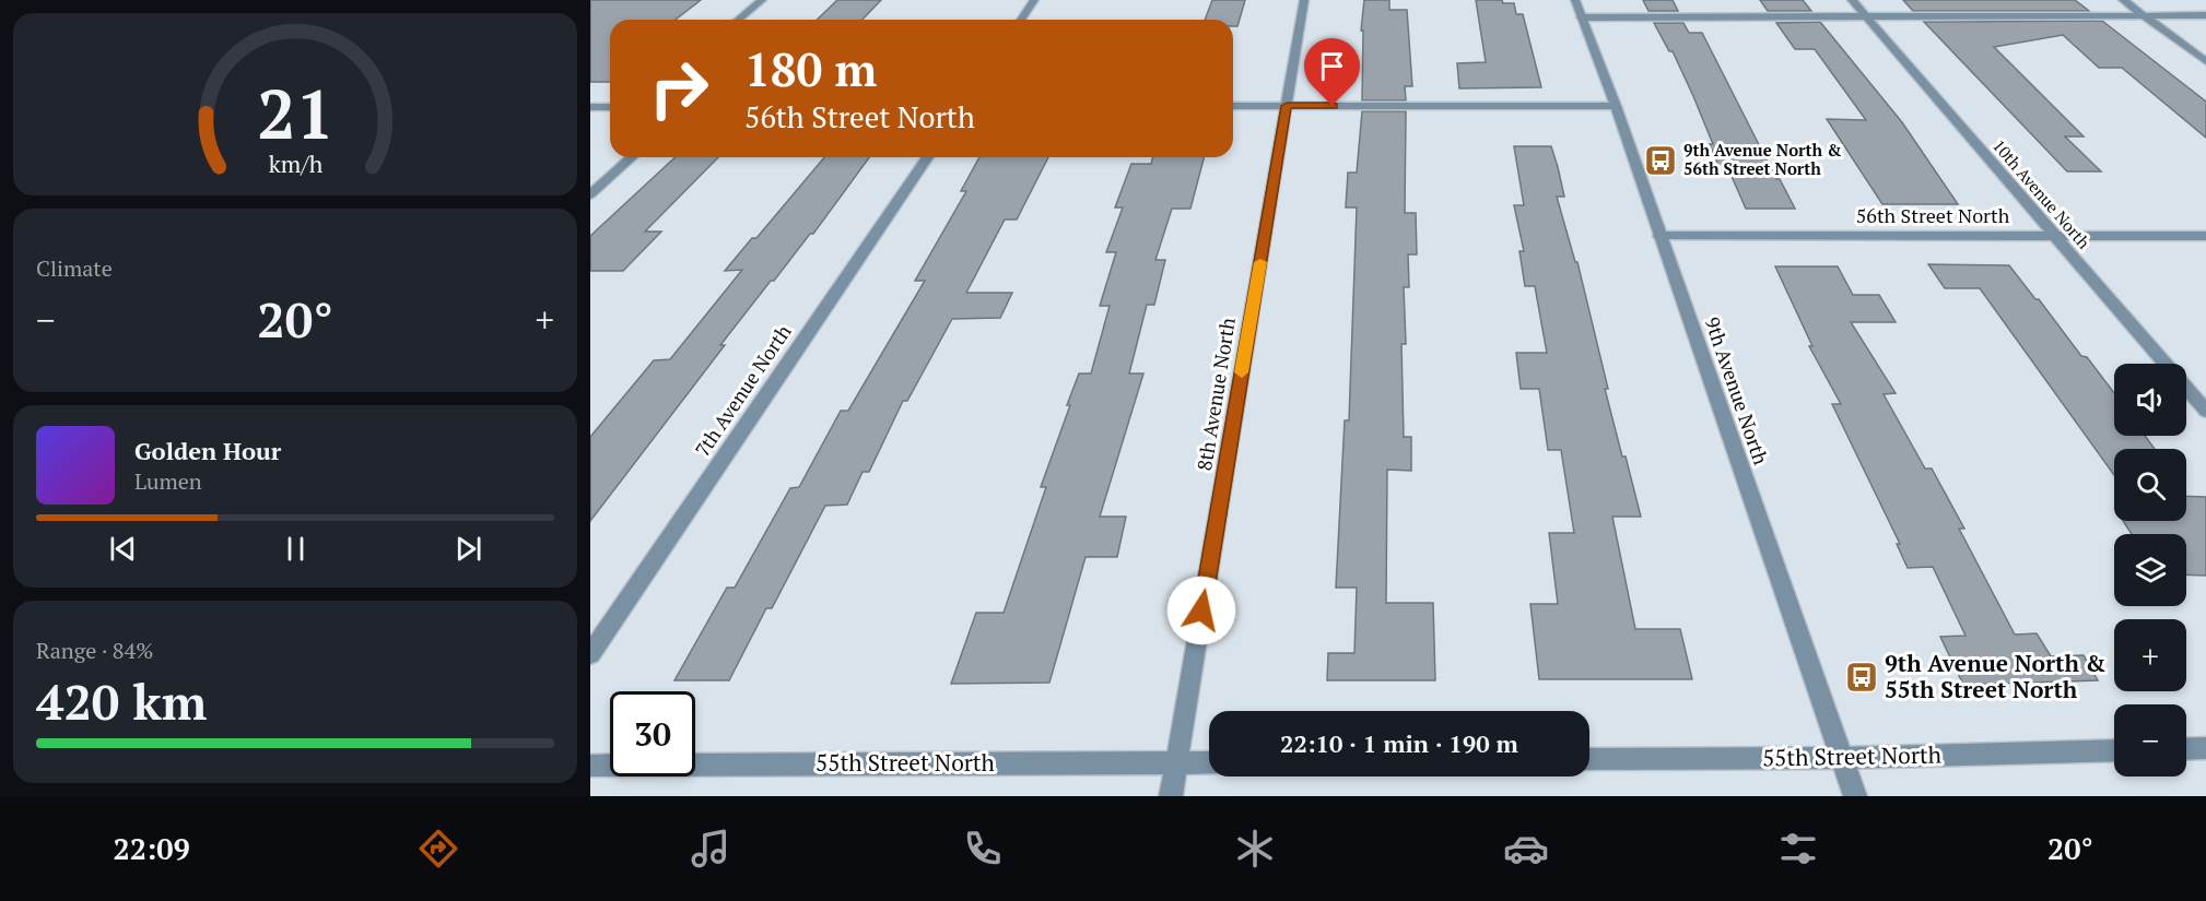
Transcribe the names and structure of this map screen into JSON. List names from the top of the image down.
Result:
{
  "streets": {
    "street": [
      "10th Avenue North",
      "56th Street North",
      "7th Avenue North",
      "9th Avenue North",
      "8th Avenue North",
      "55th Street North"
    ]
  },
  "crossings": [
    ["10th Avenue North", "56th Street North"],
    ["56th Street North", "9th Avenue North"],
    ["9th Avenue North", "55th Street North"],
    ["8th Avenue North", "55th Street North"]
  ],
  "places": {
    "bus stop": ["9th Avenue North & 56th Street North", "9th Avenue North & 55th Street North"]
  },
  "page": {
    "turn": ["180 m", "56th Street North"],
    "tile": [
      "Climate",
      ["Range · 84%", "420 km"]
    ],
    "heat": ["−", "20°", "+"],
    "map_buttons": ["+", "−"],
    "song": ["Golden Hour", "Lumen"],
    "limit": "30",
    "trip": "22:10 · 1 min · 190 m",
    "tabs": ["22:09", "20°"],
    "gauge": ["21", "km/h"]
  }
}
